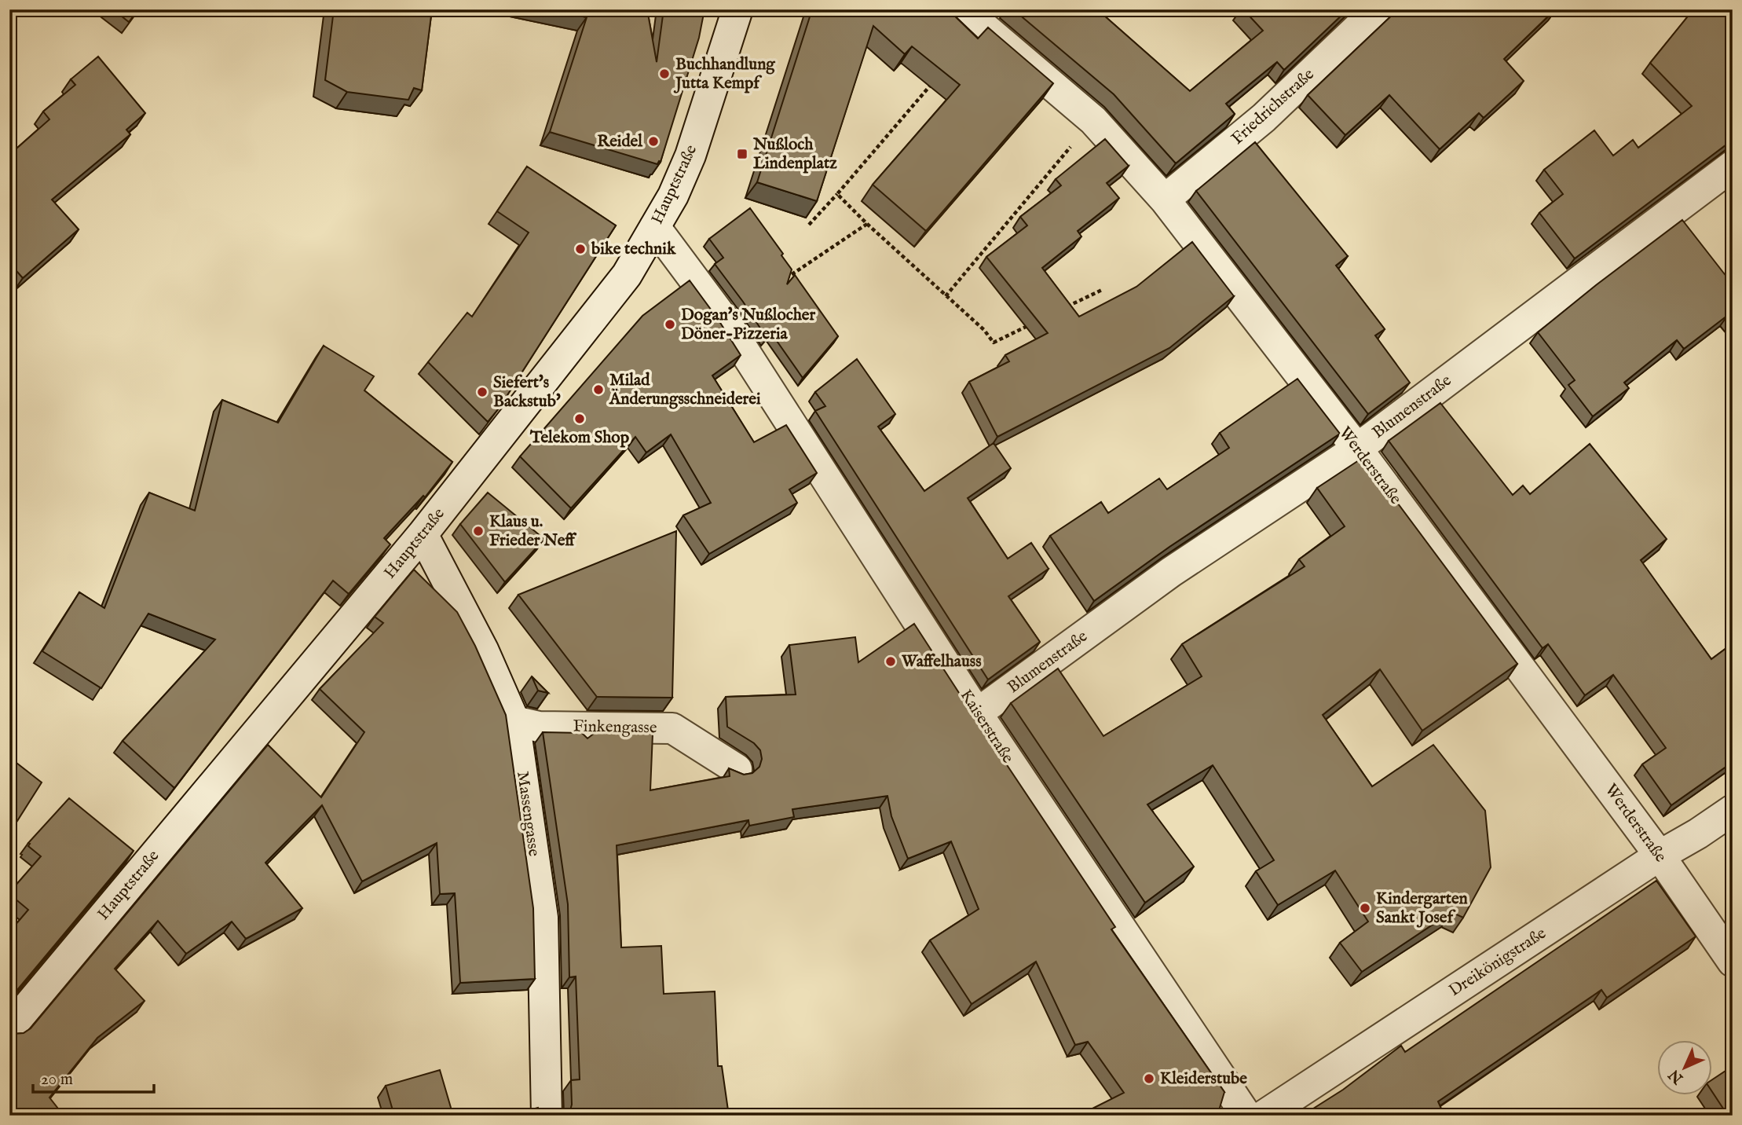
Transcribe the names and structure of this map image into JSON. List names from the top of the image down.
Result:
{
  "streets": {
    "street": [
      "Friedrichstraße",
      "Hauptstraße",
      "Blumenstraße",
      "Werderstraße",
      "Kaiserstraße",
      "Finkengasse",
      "Massengasse",
      "Dreikönigstraße"
    ]
  },
  "crossings": [
    ["Friedrichstraße", "Werderstraße"],
    ["Hauptstraße", "Kaiserstraße"],
    ["Hauptstraße", "Massengasse"],
    ["Blumenstraße", "Werderstraße"],
    ["Blumenstraße", "Kaiserstraße"],
    ["Werderstraße", "Dreikönigstraße"],
    ["Finkengasse", "Massengasse"]
  ],
  "places": {
    "other": [
      "Buchhandlung Jutta Kempf",
      "Reidel",
      "bike technik",
      "Dogan's Nußlocher Döner-Pizzeria",
      "Milad Änderungsschneiderei",
      "Siefert's Backstub'",
      "Telekom Shop",
      "Klaus u. Frieder Neff",
      "Waffelhauss",
      "Kindergarten Sankt Josef",
      "Kleiderstube"
    ],
    "transit": ["Nußloch Lindenplatz"]
  },
  "scale_bar": "20 m",
  "north": "bottom left"
}
